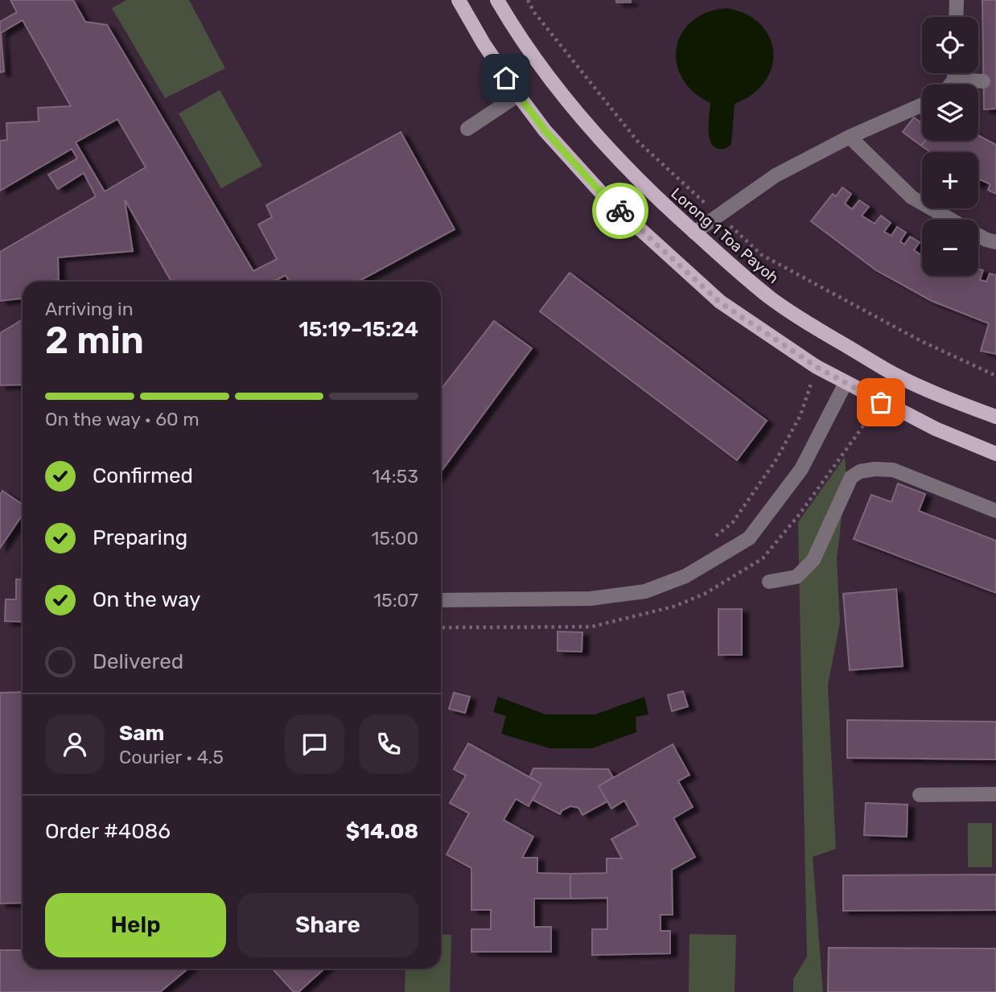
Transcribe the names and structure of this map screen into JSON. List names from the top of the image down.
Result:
{
  "streets": {
    "main road": ["Lorong 1 Toa Payoh"]
  },
  "page": {
    "map_buttons": ["+", "−"],
    "heading": ["2 min", "Arriving in", "15:19–15:24"],
    "panel": [
      "Sam",
      "Courier · 4.5",
      "Order #4086",
      "$14.08"
    ],
    "bar": "On the way · 60 m",
    "list": [
      ["Confirmed", "14:53"],
      ["Preparing", "15:00"],
      ["On the way", "15:07"],
      "Delivered"
    ],
    "buttons": ["Help", "Share"]
  }
}
